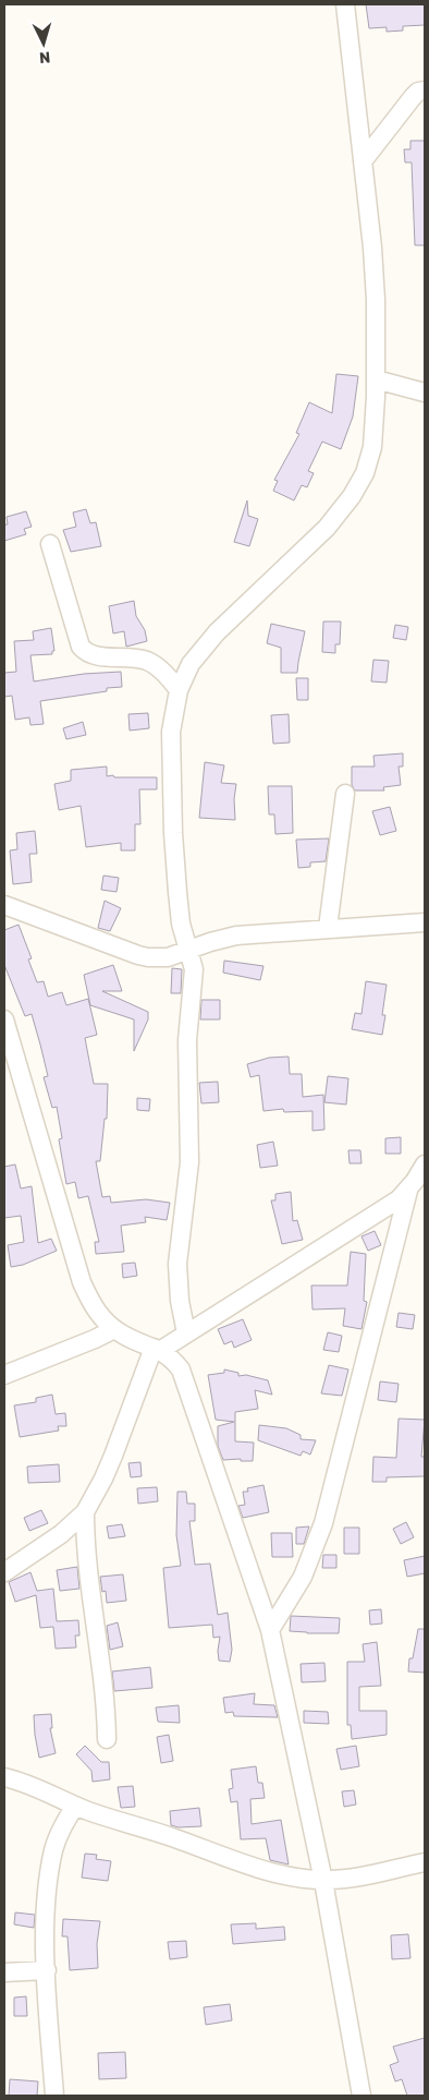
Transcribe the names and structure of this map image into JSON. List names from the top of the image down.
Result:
{
  "north": "bottom"
}
